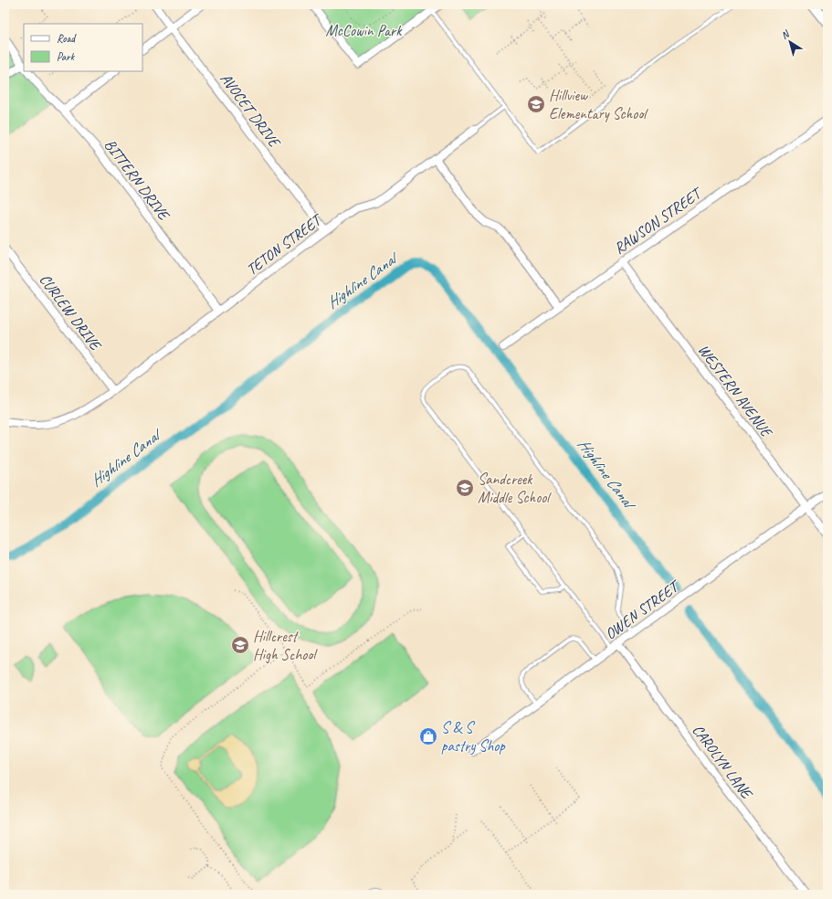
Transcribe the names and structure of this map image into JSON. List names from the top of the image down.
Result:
{
  "streets": {
    "street": [
      "AVOCET DRIVE",
      "BITTERN DRIVE",
      "RAWSON STREET",
      "TETON STREET",
      "CURLEW DRIVE",
      "WESTERN AVENUE",
      "OWEN STREET",
      "CAROLYN LANE"
    ]
  },
  "crossings": [
    ["AVOCET DRIVE", "TETON STREET"],
    ["BITTERN DRIVE", "TETON STREET"],
    ["RAWSON STREET", "WESTERN AVENUE"],
    ["TETON STREET", "CURLEW DRIVE"],
    ["WESTERN AVENUE", "OWEN STREET"],
    ["OWEN STREET", "CAROLYN LANE"]
  ],
  "water": ["Highline Canal"],
  "parks": ["McCowin Park"],
  "places": {
    "school or university": ["Hillview Elementary School", "Sandcreek Middle School", "Hillcrest High School"],
    "shop": ["S & S pastry Shop"]
  },
  "legend": ["Road", "Park"],
  "north": "top left"
}
